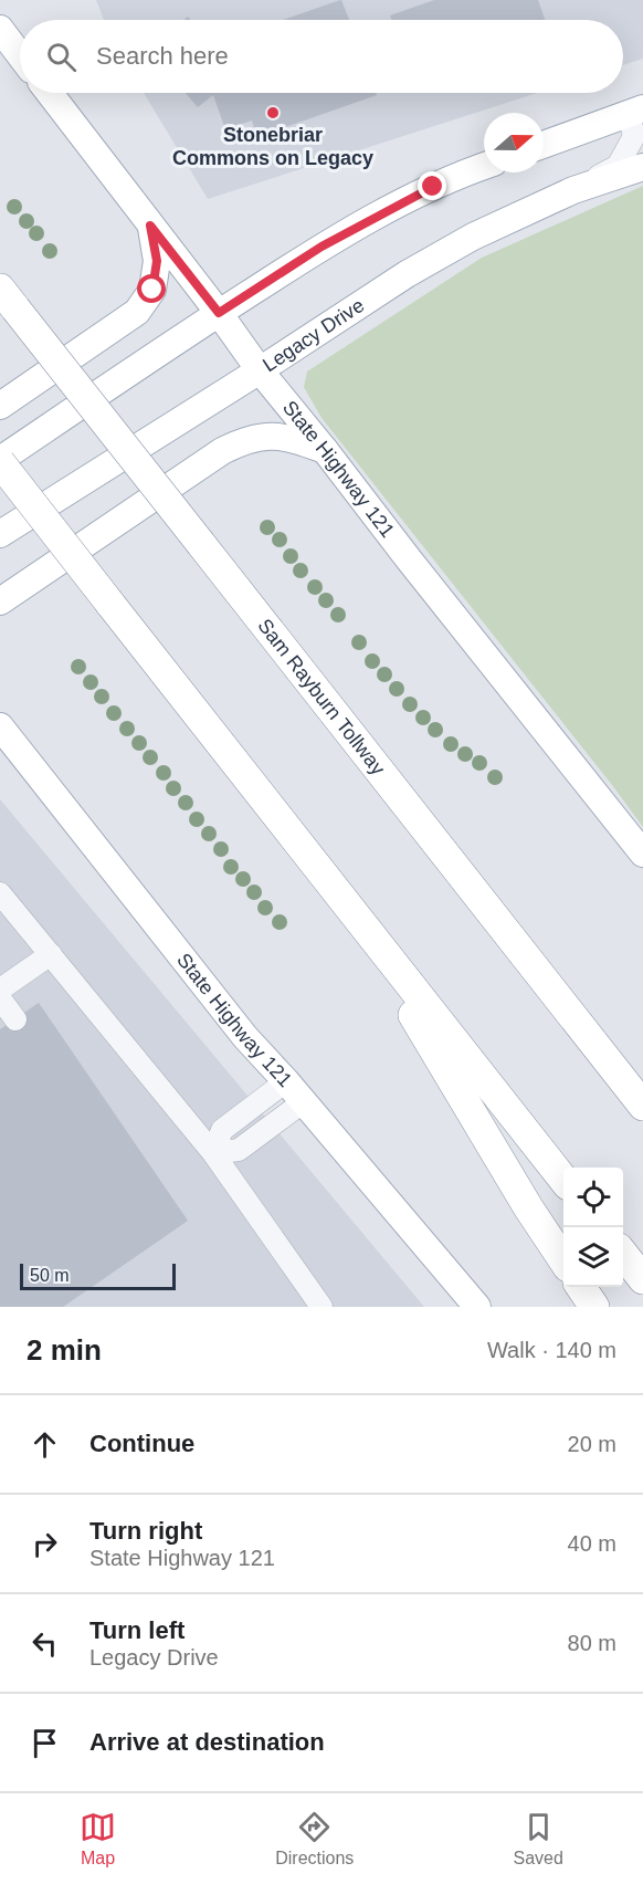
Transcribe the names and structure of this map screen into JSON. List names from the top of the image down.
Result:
{
  "streets": {
    "highway": ["Sam Rayburn Tollway"],
    "main road": ["Legacy Drive", "State Highway 121"]
  },
  "crossings": [
    ["Legacy Drive", "State Highway 121"]
  ],
  "places": ["Stonebriar Commons on Legacy"],
  "scale_bar": "50 m",
  "north": "right",
  "page": {
    "search": "Search here",
    "scale": "50 m",
    "heading": ["2 min", "Walk · 140 m"],
    "list": [
      ["Continue", "20 m"],
      ["Turn right", "State Highway 121", "40 m"],
      ["Turn left", "Legacy Drive", "80 m"],
      "Arrive at destination"
    ],
    "nav": ["Map", "Directions", "Saved"]
  }
}
